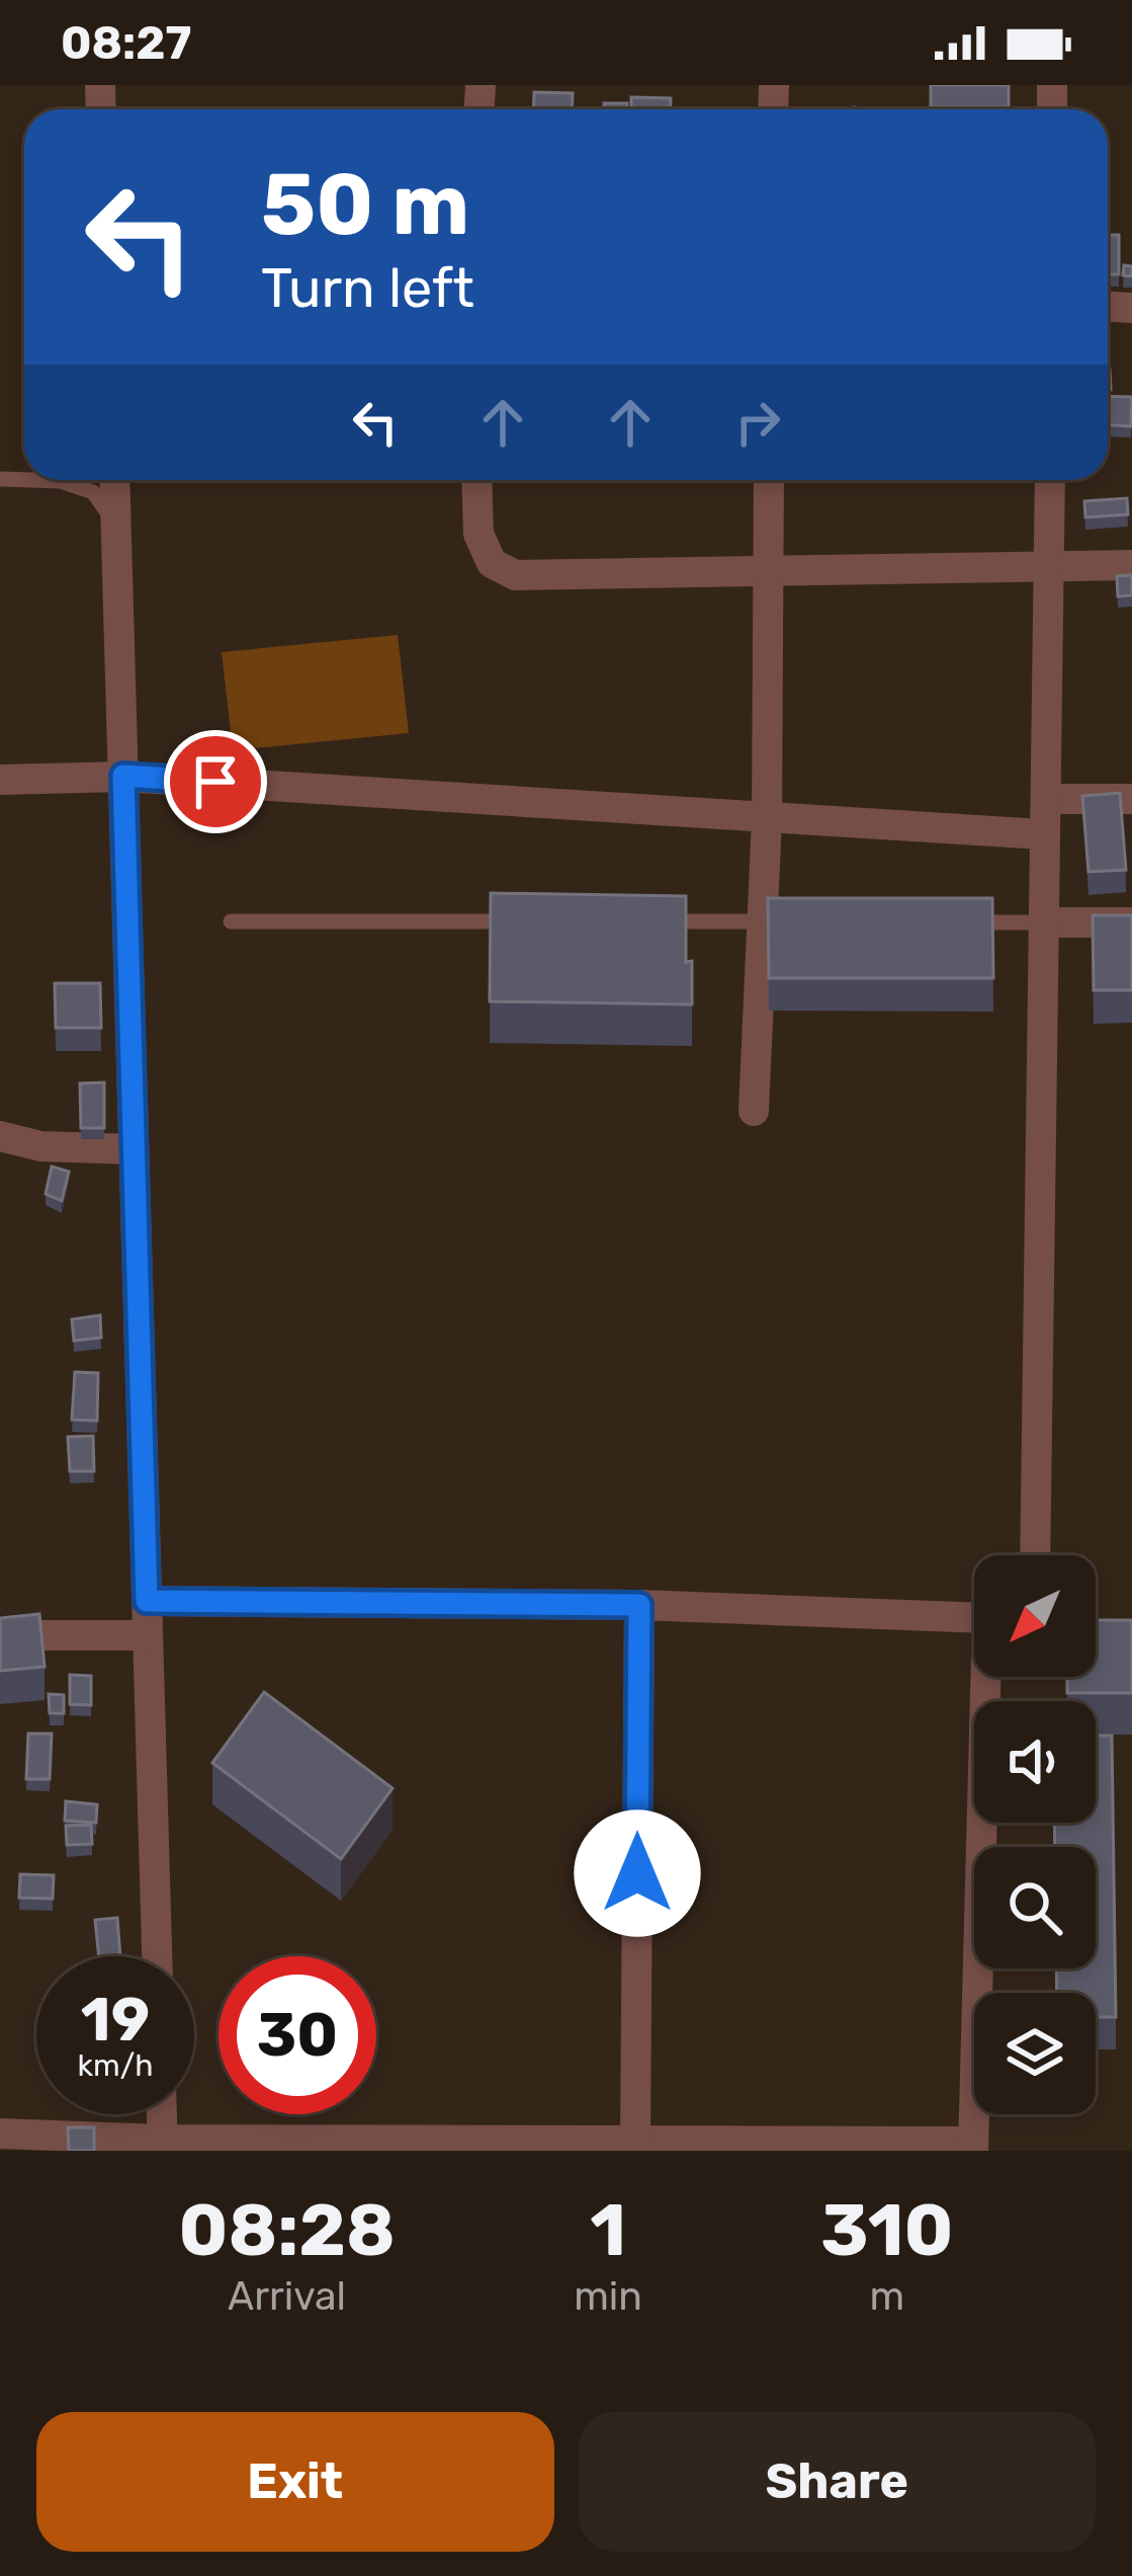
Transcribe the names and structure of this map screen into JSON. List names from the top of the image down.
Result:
{
  "north": "bottom left",
  "page": {
    "status": "08:27",
    "turn": ["50 m", "Turn left"],
    "speed": "19 km/h",
    "limit": "30",
    "eta": [
      "08:28",
      "Arrival",
      "1",
      "min",
      "310",
      "m"
    ],
    "buttons": ["Exit", "Share"]
  }
}
